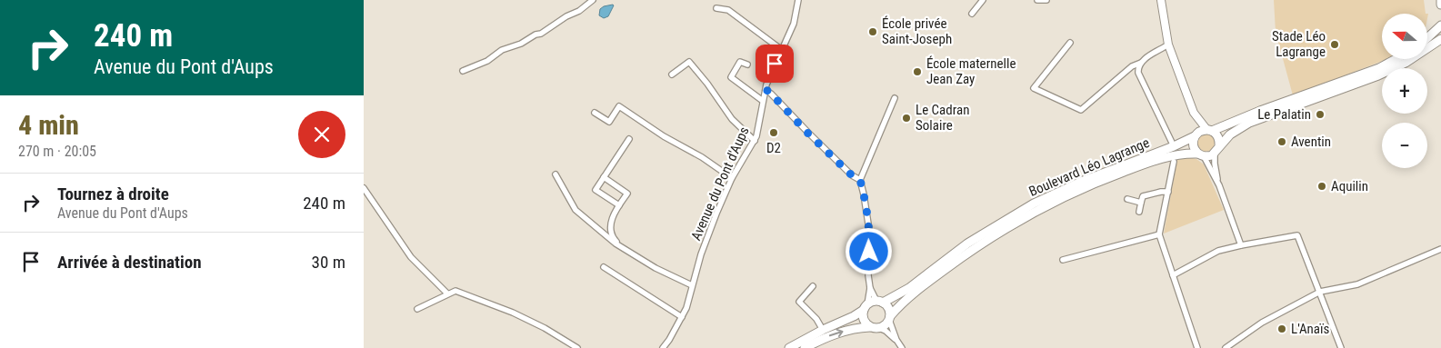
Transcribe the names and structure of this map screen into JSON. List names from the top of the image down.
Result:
{
  "streets": {
    "main road": ["Boulevard Léo Lagrange"],
    "street": ["Avenue du Pont d'Aups"]
  },
  "places": [
    "École privée Saint-Joseph",
    "Stade Léo Lagrange",
    "École maternelle Jean Zay",
    "Le Palatin",
    "Le Cadran Solaire",
    "D2",
    "Aventin",
    "Aquilin",
    "L'Anaïs"
  ],
  "north": "left",
  "page": {
    "turn": ["240 m", "Avenue du Pont d'Aups"],
    "map_buttons": ["+", "−"],
    "heading": ["4 min", "270 m · 20:05"],
    "list": [
      {
        "name": "Tournez à droite",
        "note": "Avenue du Pont d'Aups",
        "value": "240 m"
      },
      {
        "name": "Arrivée à destination",
        "value": "30 m"
      }
    ]
  }
}
